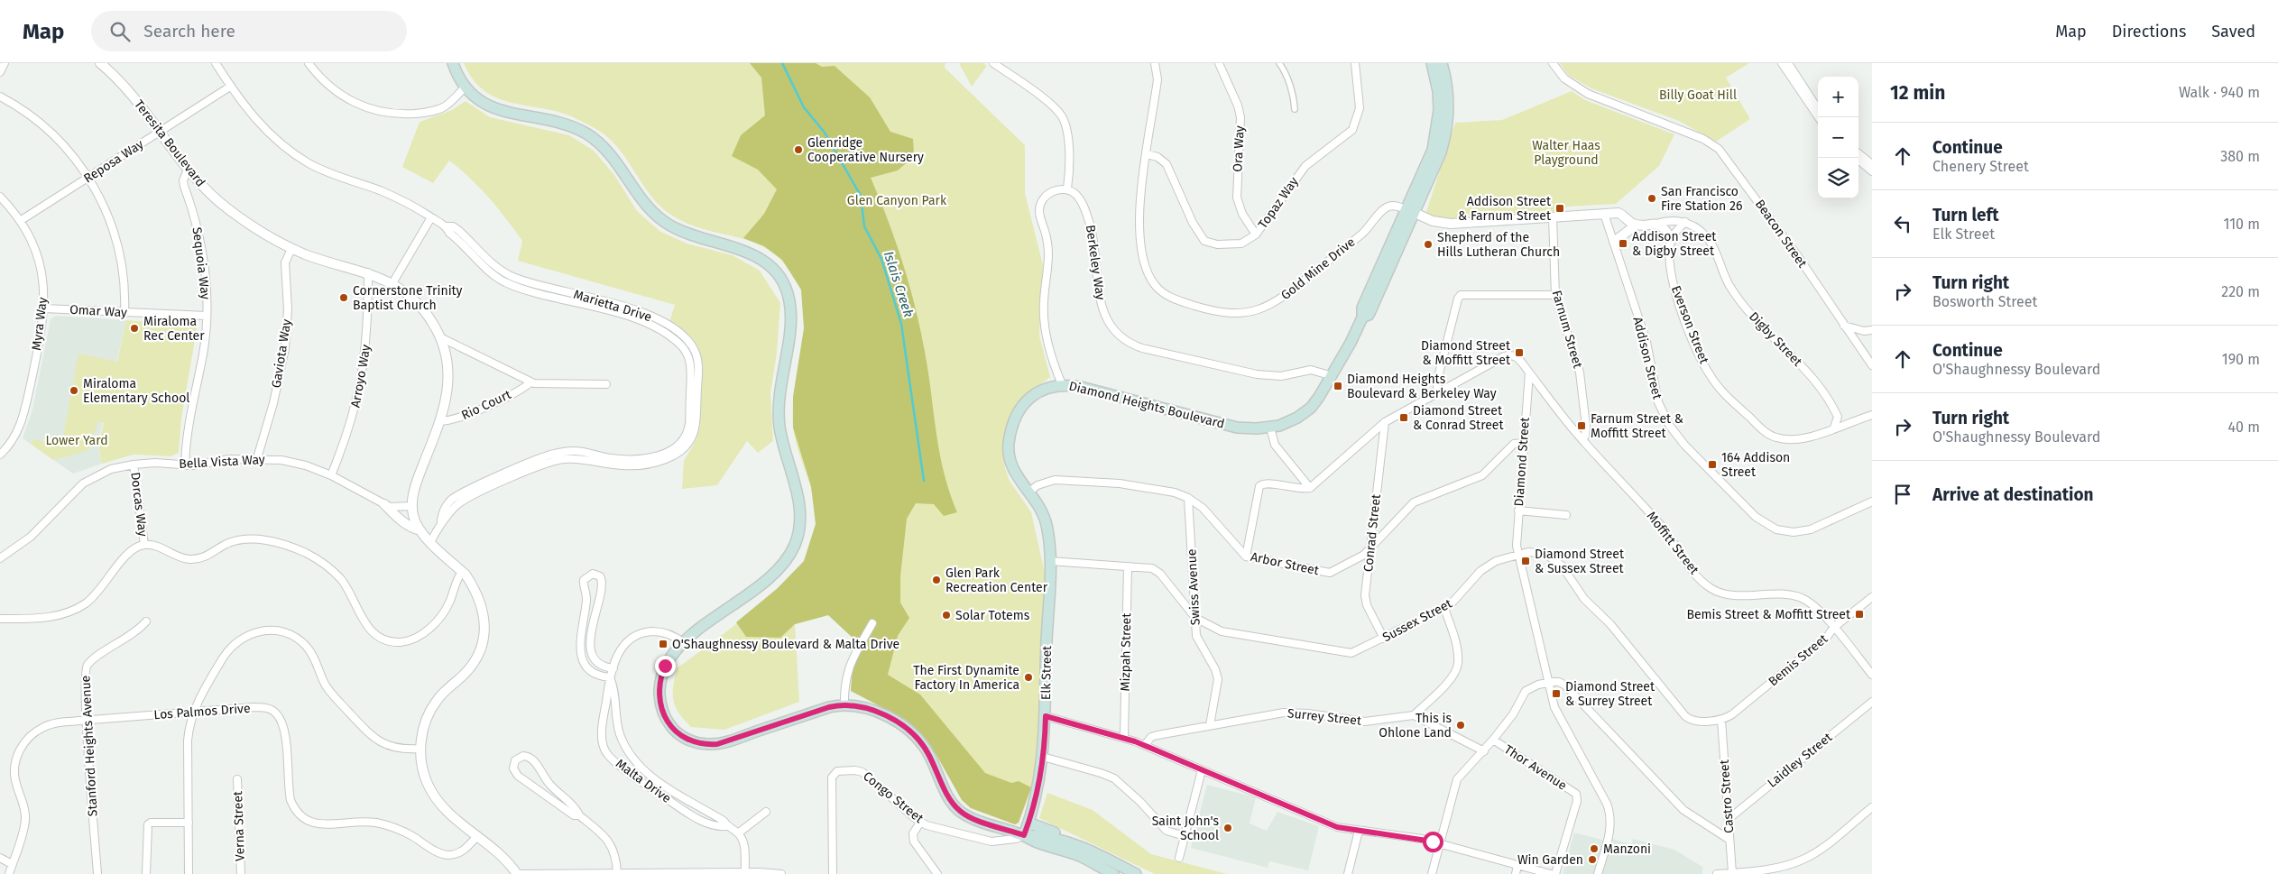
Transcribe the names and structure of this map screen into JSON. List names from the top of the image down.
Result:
{
  "streets": {
    "main road": ["Diamond Heights Boulevard", "Elk Street"],
    "street": [
      "Teresita Boulevard",
      "Ora Way",
      "Reposa Way",
      "Topaz Way",
      "Beacon Street",
      "Berkeley Way",
      "Sequoia Way",
      "Gold Mine Drive",
      "Marietta Drive",
      "Omar Way",
      "Myra Way",
      "Everson Street",
      "Farnum Street",
      "Digby Street",
      "Gaviota Way",
      "Addison Street",
      "Arroyo Way",
      "Rio Court",
      "Bella Vista Way",
      "Diamond Street",
      "Dorcas Way",
      "Conrad Street",
      "Moffitt Street",
      "Arbor Street",
      "Swiss Avenue",
      "Sussex Street",
      "Mizpah Street",
      "Bemis Street",
      "Los Palmos Drive",
      "Surrey Street",
      "Stanford Heights Avenue",
      "Laidley Street",
      "Thor Avenue",
      "Malta Drive",
      "Castro Street",
      "Congo Street",
      "Verna Street"
    ]
  },
  "crossings": [
    ["Teresita Boulevard", "Reposa Way"],
    ["Teresita Boulevard", "Sequoia Way"],
    ["Teresita Boulevard", "Marietta Drive"],
    ["Teresita Boulevard", "Gaviota Way"],
    ["Teresita Boulevard", "Arroyo Way"],
    ["Teresita Boulevard", "Rio Court"],
    ["Teresita Boulevard", "Bella Vista Way"],
    ["Teresita Boulevard", "Los Palmos Drive"],
    ["Ora Way", "Topaz Way"],
    ["Reposa Way", "Marietta Drive"],
    ["Reposa Way", "Myra Way"],
    ["Topaz Way", "Gold Mine Drive"],
    ["Berkeley Way", "Diamond Heights Boulevard"],
    ["Sequoia Way", "Omar Way"],
    ["Sequoia Way", "Bella Vista Way"],
    ["Gold Mine Drive", "Diamond Heights Boulevard"],
    ["Omar Way", "Myra Way"],
    ["Farnum Street", "Moffitt Street"],
    ["Gaviota Way", "Bella Vista Way"],
    ["Arroyo Way", "Bella Vista Way"],
    ["Diamond Heights Boulevard", "Arbor Street"],
    ["Diamond Heights Boulevard", "Sussex Street"],
    ["Diamond Heights Boulevard", "Elk Street"],
    ["Bella Vista Way", "Dorcas Way"],
    ["Diamond Street", "Moffitt Street"],
    ["Diamond Street", "Arbor Street"],
    ["Diamond Street", "Sussex Street"],
    ["Conrad Street", "Arbor Street"],
    ["Conrad Street", "Sussex Street"],
    ["Moffitt Street", "Bemis Street"],
    ["Arbor Street", "Swiss Avenue"],
    ["Swiss Avenue", "Sussex Street"],
    ["Swiss Avenue", "Surrey Street"],
    ["Sussex Street", "Mizpah Street"],
    ["Sussex Street", "Bemis Street"],
    ["Sussex Street", "Elk Street"],
    ["Sussex Street", "Castro Street"],
    ["Bemis Street", "Castro Street"],
    ["Elk Street", "Congo Street"],
    ["Los Palmos Drive", "Stanford Heights Avenue"],
    ["Laidley Street", "Castro Street"]
  ],
  "water": ["Islais Creek"],
  "parks": [
    "Billy Goat Hill",
    "Walter Haas Playground",
    "Glen Canyon Park",
    "Lower Yard"
  ],
  "places": {
    "other": [
      "Glenridge Cooperative Nursery",
      "San Francisco Fire Station 26",
      "Shepherd of the Hills Lutheran Church",
      "Cornerstone Trinity Baptist Church",
      "Miraloma Rec Center",
      "Miraloma Elementary School",
      "Glen Park Recreation Center",
      "Solar Totems",
      "The First Dynamite Factory In America",
      "This is Ohlone Land",
      "Saint John's School",
      "Manzoni",
      "Win Garden"
    ],
    "transit": [
      "Addison Street & Farnum Street",
      "Addison Street & Digby Street",
      "Diamond Street & Moffitt Street",
      "Diamond Heights Boulevard & Berkeley Way",
      "Diamond Street & Conrad Street",
      "Farnum Street & Moffitt Street",
      "164 Addison Street",
      "Diamond Street & Sussex Street",
      "Bemis Street & Moffitt Street",
      "O'Shaughnessy Boulevard & Malta Drive",
      "Diamond Street & Surrey Street"
    ]
  },
  "page": {
    "header": "Map",
    "search": "Search here",
    "nav": ["Map", "Directions", "Saved"],
    "heading": ["12 min", "Walk · 940 m"],
    "map_buttons": ["+", "−"],
    "list": [
      ["Continue", "Chenery Street", "380 m"],
      ["Turn left", "Elk Street", "110 m"],
      ["Turn right", "Bosworth Street", "220 m"],
      ["Continue", "O'Shaughnessy Boulevard", "190 m"],
      ["Turn right", "O'Shaughnessy Boulevard", "40 m"],
      "Arrive at destination"
    ]
  }
}
